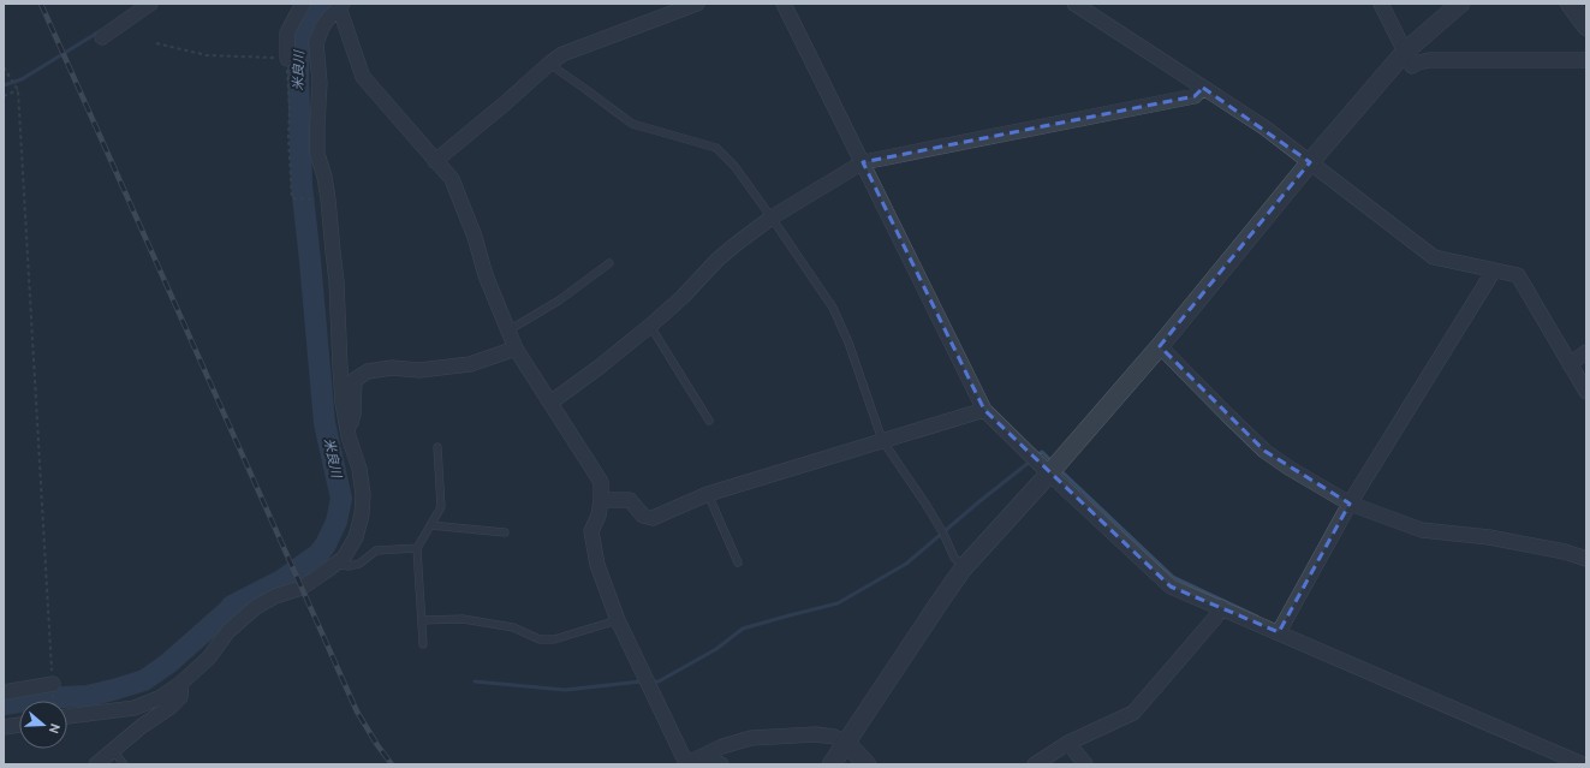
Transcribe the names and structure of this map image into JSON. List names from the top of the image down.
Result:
{
  "water": ["米良川"],
  "north": "right"
}
